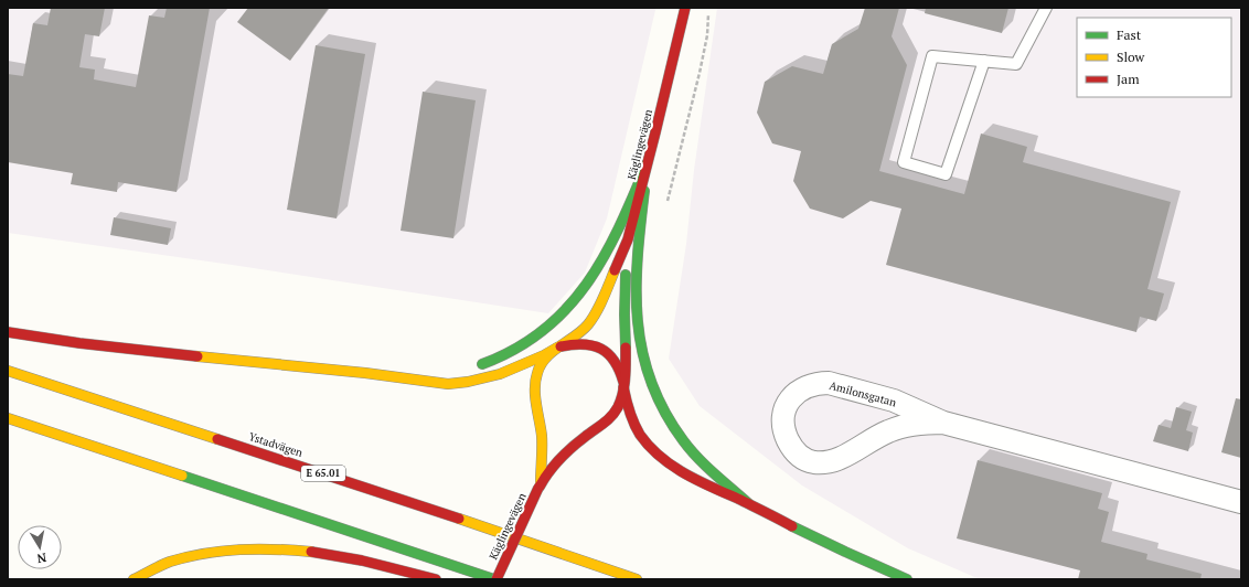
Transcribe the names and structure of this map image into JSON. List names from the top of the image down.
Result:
{
  "streets": {
    "main road": ["Käglingevägen", "Ystadvägen", "E 65.01"],
    "street": ["Amilonsgatan"]
  },
  "legend": ["Fast", "Slow", "Jam"],
  "north": "bottom"
}
